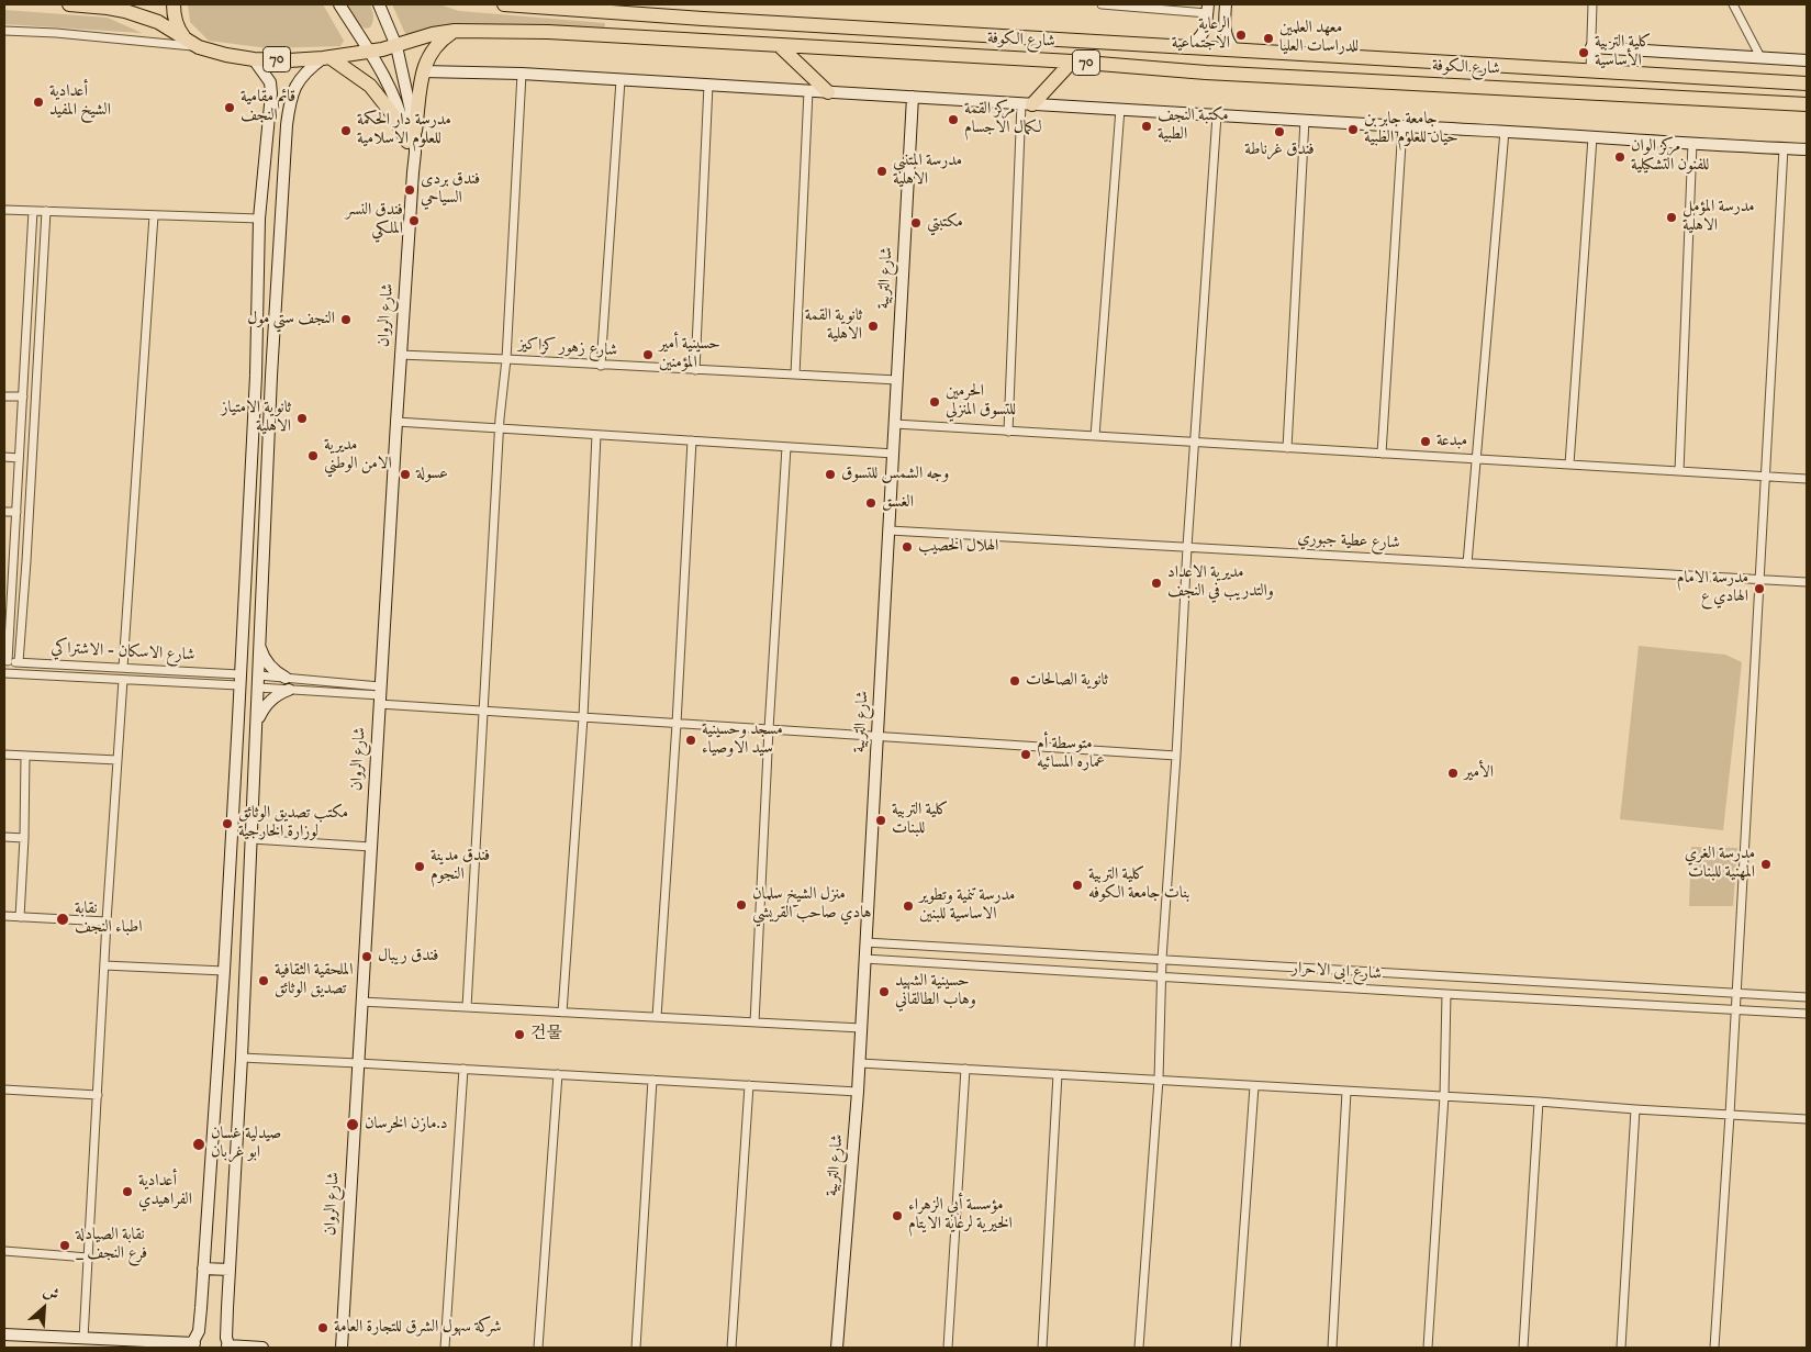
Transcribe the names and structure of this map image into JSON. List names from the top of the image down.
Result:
{
  "streets": {
    "highway": ["شارع الكوفة", "70"],
    "main road": ["شارع التربية", "شارع الروان"],
    "street": [
      "شارع زهور كزاكيز",
      "شارع عطية جبوري",
      "شارع الاسكان - الاشتراكي",
      "شارع ابی الاحرار"
    ]
  },
  "crossings": [
    ["شارع الكوفة", "70"],
    ["شارع الكوفة", "شارع الروان"],
    ["70", "شارع الروان"],
    ["شارع التربية", "شارع زهور كزاكيز"],
    ["شارع التربية", "شارع عطية جبوري"],
    ["شارع التربية", "شارع ابی الاحرار"],
    ["شارع الروان", "شارع زهور كزاكيز"]
  ],
  "places": [
    "الرعاية الاجتماعية",
    "معهد العلمين للدراسات العليا",
    "كلية التربية الأساسية",
    "أعدادية الشيخ المفيد",
    "قائم مقامية النجف",
    "مركز القمة لكمال الاجسام",
    "مكتبة النجف الطبية",
    "جامعة جابر بن حيان للعلوم الطبية",
    "مدرسة دار الحكمة للعلوم الاسلامية",
    "فندق غرناطة",
    "مركز الوان للفنون التشكيلية",
    "مدرسة المتنبي الاهلية",
    "فندق بردى السياحي",
    "مدرسة المؤمل الاهلية",
    "فندق النسر الملكي",
    "مكتبتي",
    "النجف ستي مول",
    "ثانوية القمة الاهلية",
    "حسينية أمير المؤمنين",
    "الحرمين للتسوق المنزلي",
    "ثانوية الامتياز الاهلية",
    "مبدعة",
    "مديرية الامن الوطني",
    "عسولة",
    "وجه الشمس للتسوق",
    "الغسق",
    "الهلال الخصيب",
    "مديرية الاعداد والتدريب في النجف",
    "مدرسة الامام الهادي ع",
    "ثانوية الصالحات",
    "مسجد وحسينية سيد الاوصياء",
    "متوسطة أم عماره المسائيه",
    "الأمير",
    "كلية التربية للبنات",
    "مكتب تصديق الوثائق لوزارة الخارجية",
    "مدرسة الغري المهنية للبنات",
    "فندق مدينة النجوم",
    "كلية التربية بنات جامعة الكوفه",
    "منزل الشيخ سلمان هادي صاحب القريشي",
    "مدرسة تنمية وتطوير الاساسية للبنين",
    "نقابة اطباء النجف",
    "فندق ريبال",
    "الملحقية الثقافية تصديق الوثائق",
    "حسينية الشهيد وهاب الطالقاني",
    "건물",
    "د.مازن الخرسان",
    "صيدلية غسان ابو غربان",
    "أعدادية الفراهيدي",
    "مؤسسة أبي الزهراء الخيرية لرعاية الايتام",
    "نقابة الصيادلة _ فرع النجف",
    "شركة سهول الشرق للتجارة العامة"
  ],
  "north": "top right"
}
